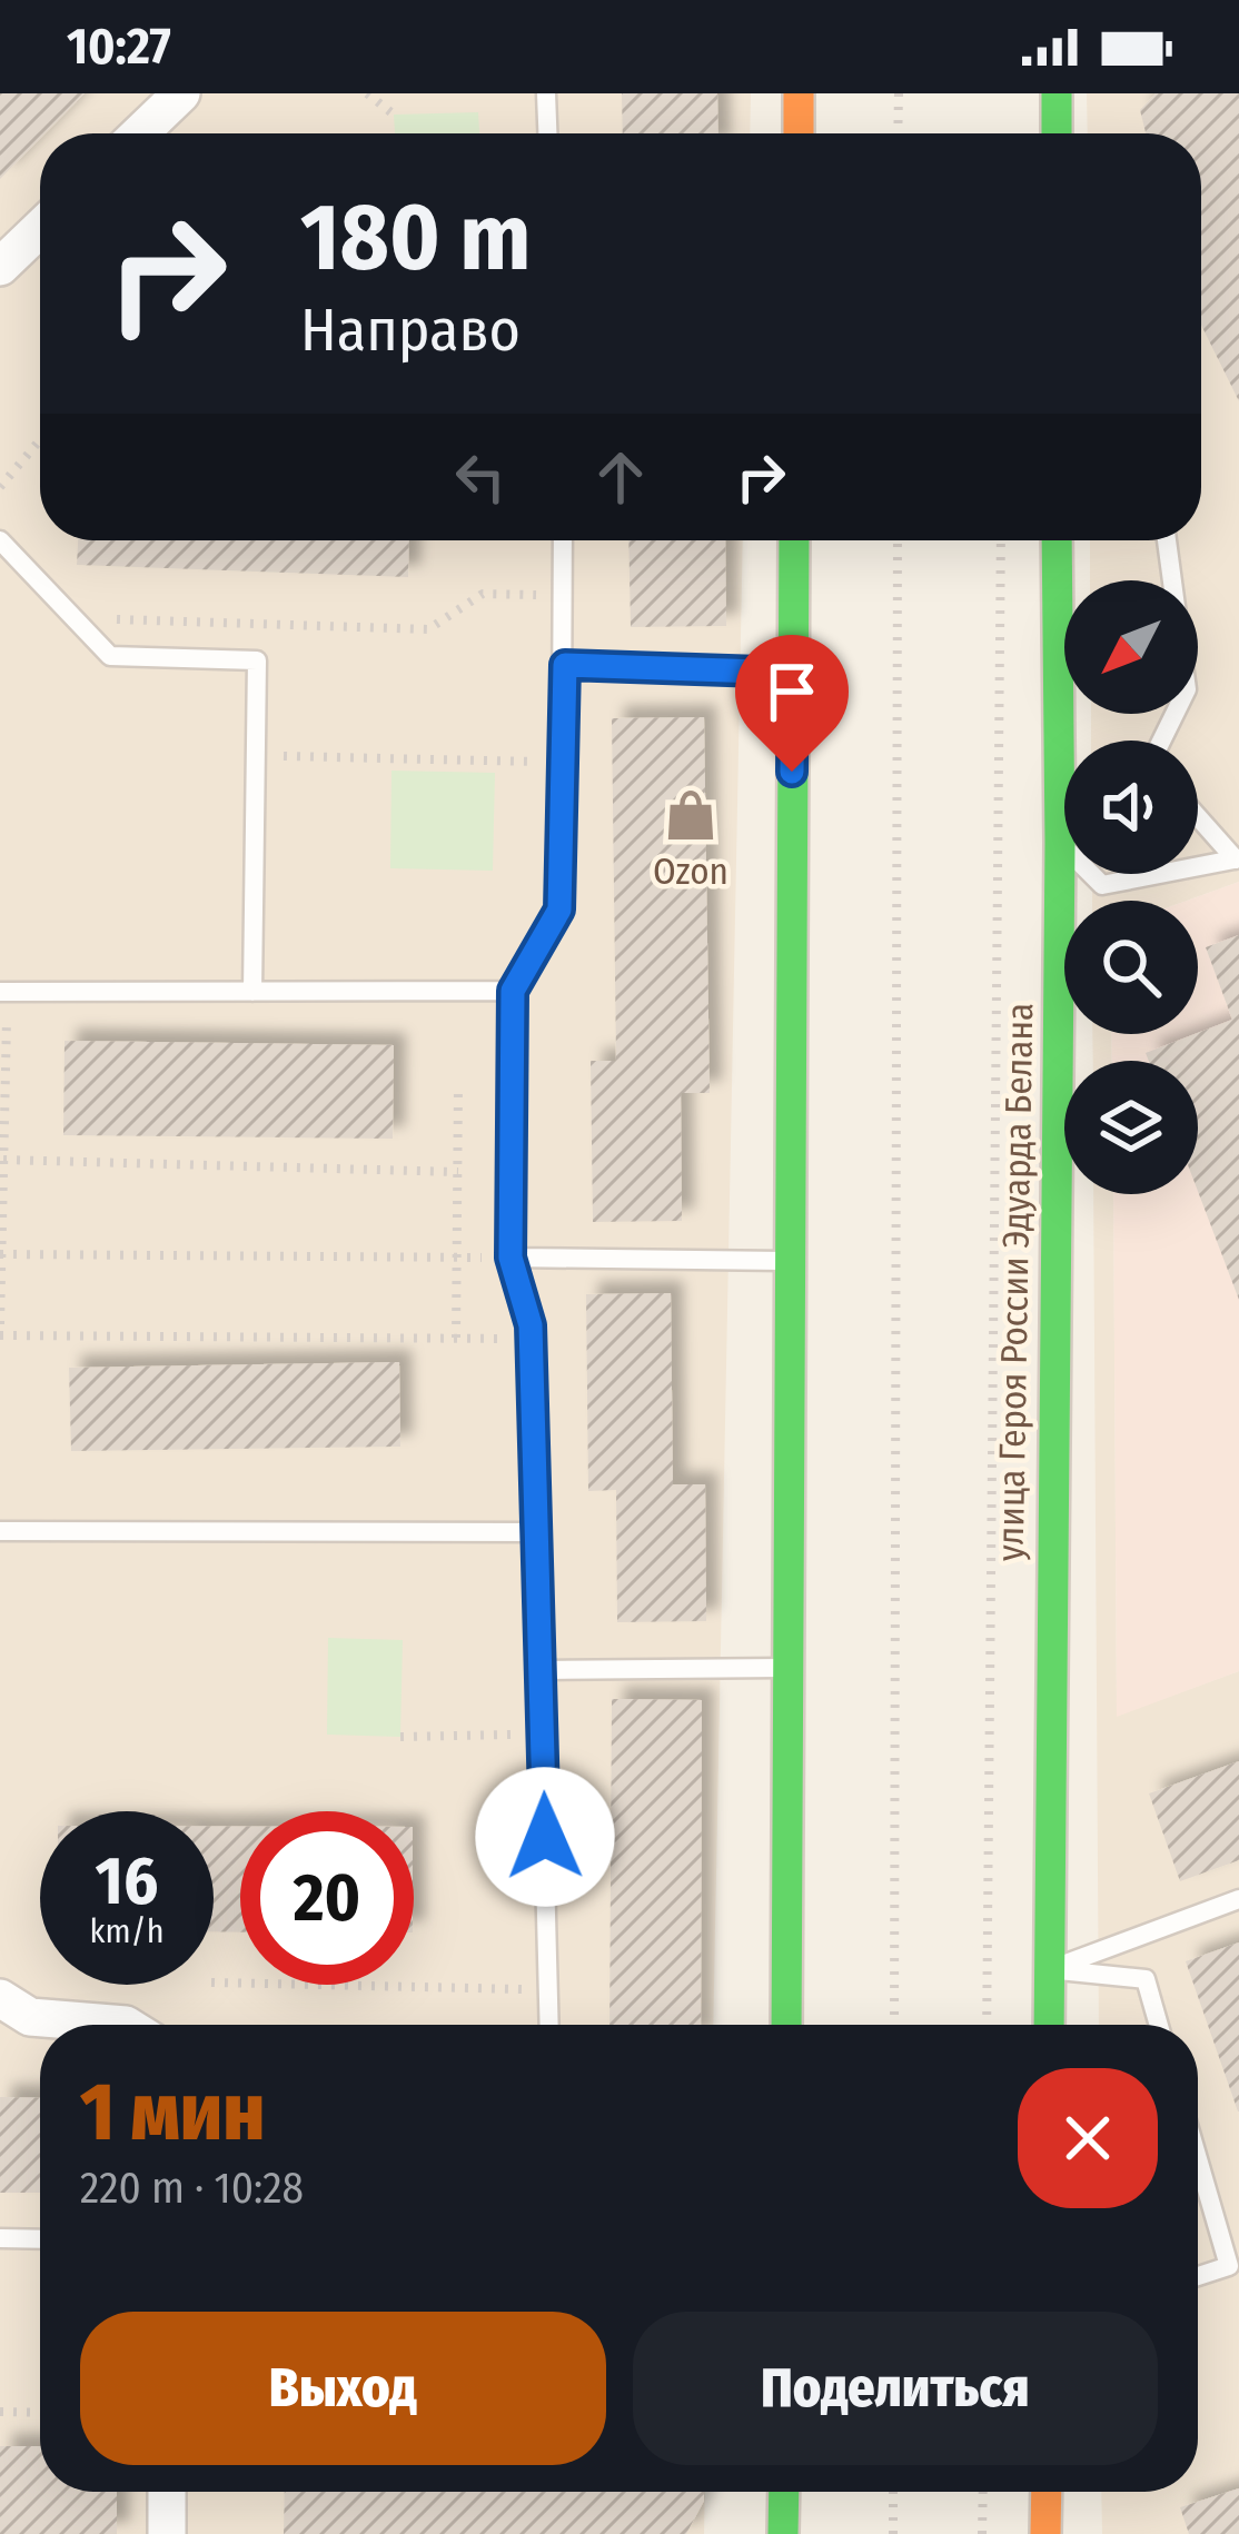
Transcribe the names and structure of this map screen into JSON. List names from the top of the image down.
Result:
{
  "streets": {
    "street": ["улица Героя России Эдуарда Белана"]
  },
  "places": {
    "shop": ["Ozon"]
  },
  "north": "bottom left",
  "page": {
    "status": "10:27",
    "turn": ["180 m", "Направо"],
    "speed": "16 km/h",
    "limit": "20",
    "heading": ["1 мин", "220 m · 10:28"],
    "buttons": ["Выход", "Поделиться"]
  }
}
